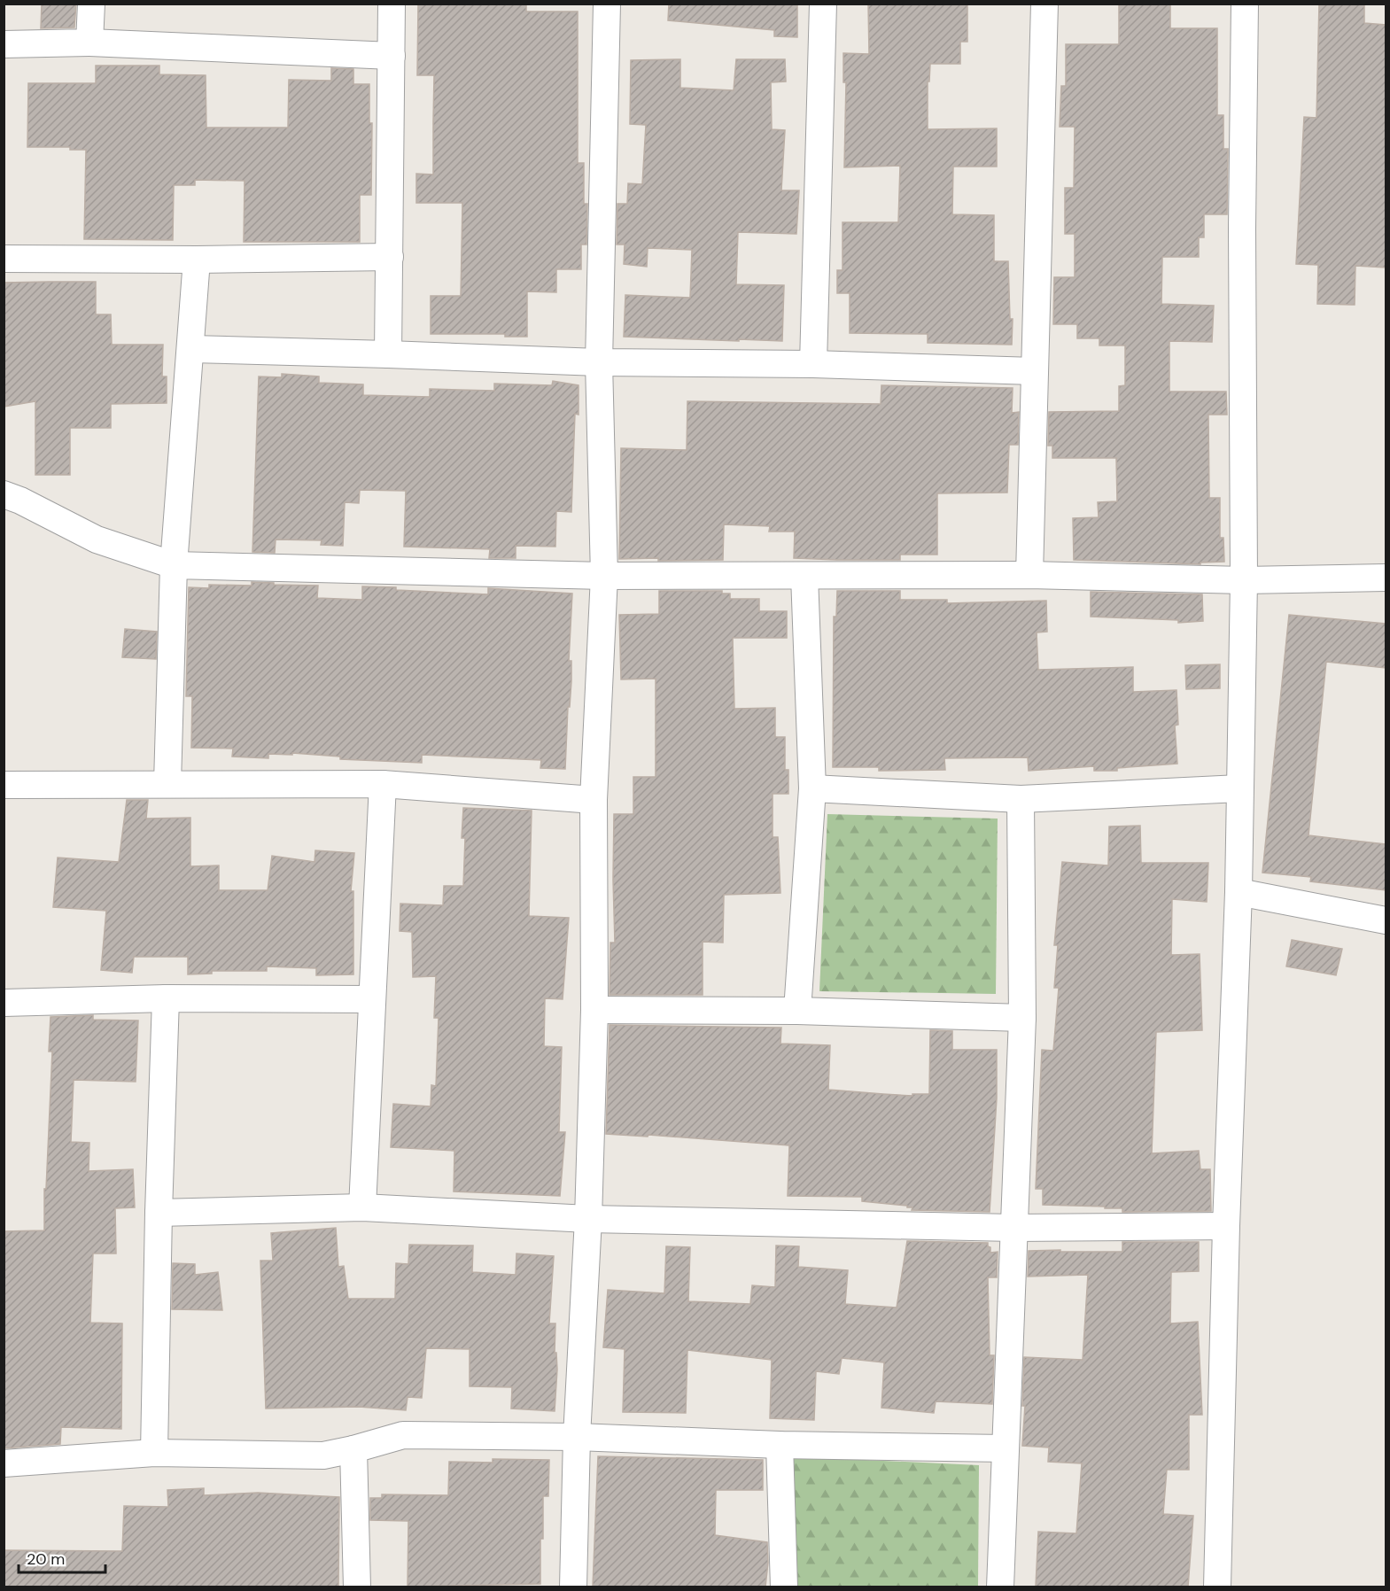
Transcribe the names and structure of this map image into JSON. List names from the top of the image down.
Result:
{
  "scale_bar": "20 m"
}
